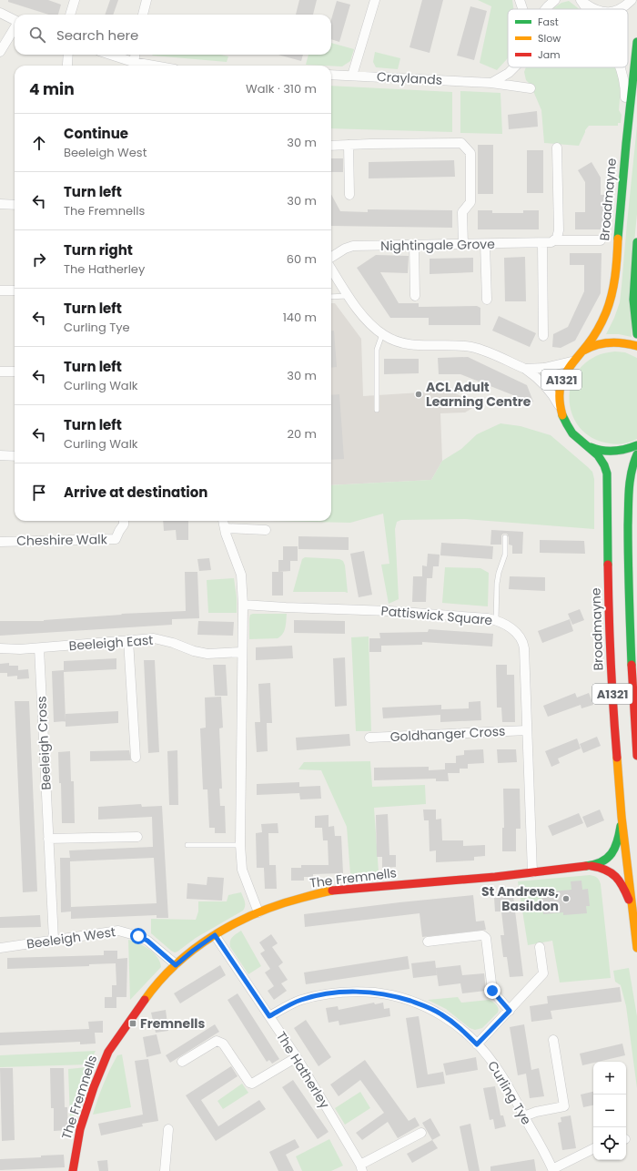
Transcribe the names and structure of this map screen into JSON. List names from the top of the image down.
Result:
{
  "streets": {
    "main road": ["Broadmayne", "A1321", "The Fremnells"],
    "street": [
      "Craylands",
      "Nightingale Grove",
      "Cheshire Walk",
      "Pattiswick Square",
      "Beeleigh East",
      "Goldhanger Cross",
      "Beeleigh Cross",
      "Beeleigh West",
      "The Hatherley",
      "Curling Tye"
    ]
  },
  "crossings": [
    ["Broadmayne", "The Fremnells"],
    ["Pattiswick Square", "Goldhanger Cross"],
    ["Pattiswick Square", "The Fremnells"],
    ["Beeleigh East", "Beeleigh Cross"],
    ["Beeleigh Cross", "Beeleigh West"],
    ["The Fremnells", "Beeleigh West"],
    ["The Fremnells", "The Hatherley"],
    ["The Hatherley", "Curling Tye"]
  ],
  "places": {
    "other": ["ACL Adult Learning Centre", "St Andrews, Basildon"],
    "transit": ["Fremnells"]
  },
  "legend": ["Fast", "Slow", "Jam"],
  "page": {
    "search": "Search here",
    "heading": ["4 min", "Walk · 310 m"],
    "list": [
      ["Continue", "Beeleigh West", "30 m"],
      ["Turn left", "The Fremnells", "30 m"],
      ["Turn right", "The Hatherley", "60 m"],
      ["Turn left", "Curling Tye", "140 m"],
      ["Turn left", "Curling Walk", "30 m"],
      ["Turn left", "Curling Walk", "20 m"],
      "Arrive at destination"
    ],
    "map_buttons": ["+", "−"]
  }
}
